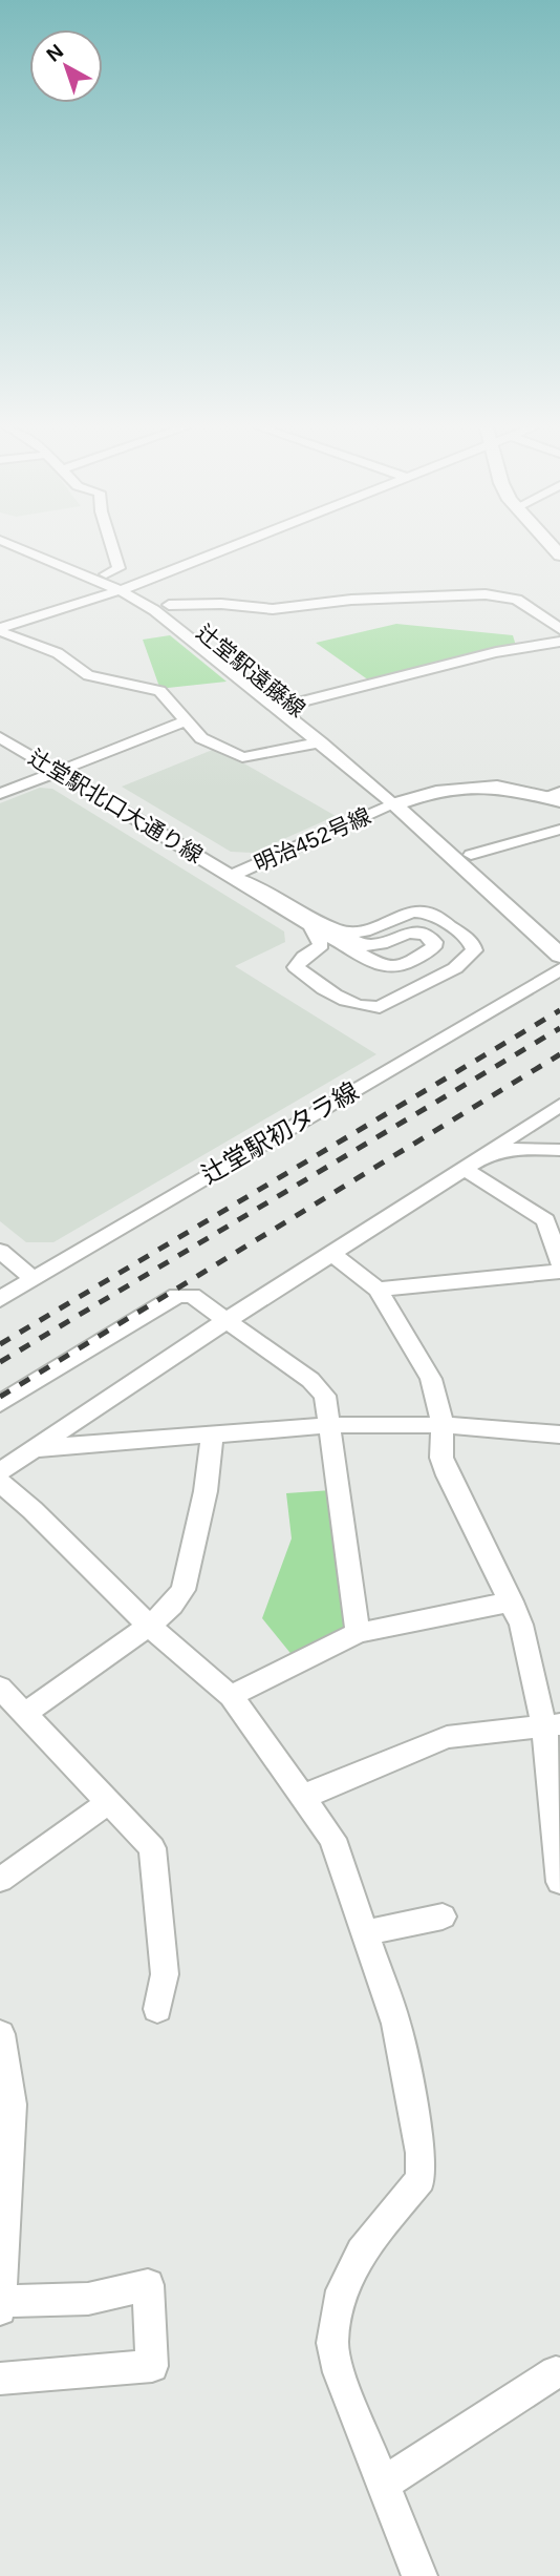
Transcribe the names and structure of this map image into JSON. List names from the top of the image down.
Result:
{
  "streets": {
    "street": [
      "辻堂駅遠藤線",
      "辻堂駅北口大通り線",
      "明治452号線",
      "辻堂駅初タラ線"
    ]
  },
  "crossings": [
    ["辻堂駅遠藤線", "明治452号線"],
    ["辻堂駅北口大通り線", "明治452号線"]
  ],
  "north": "top left"
}
